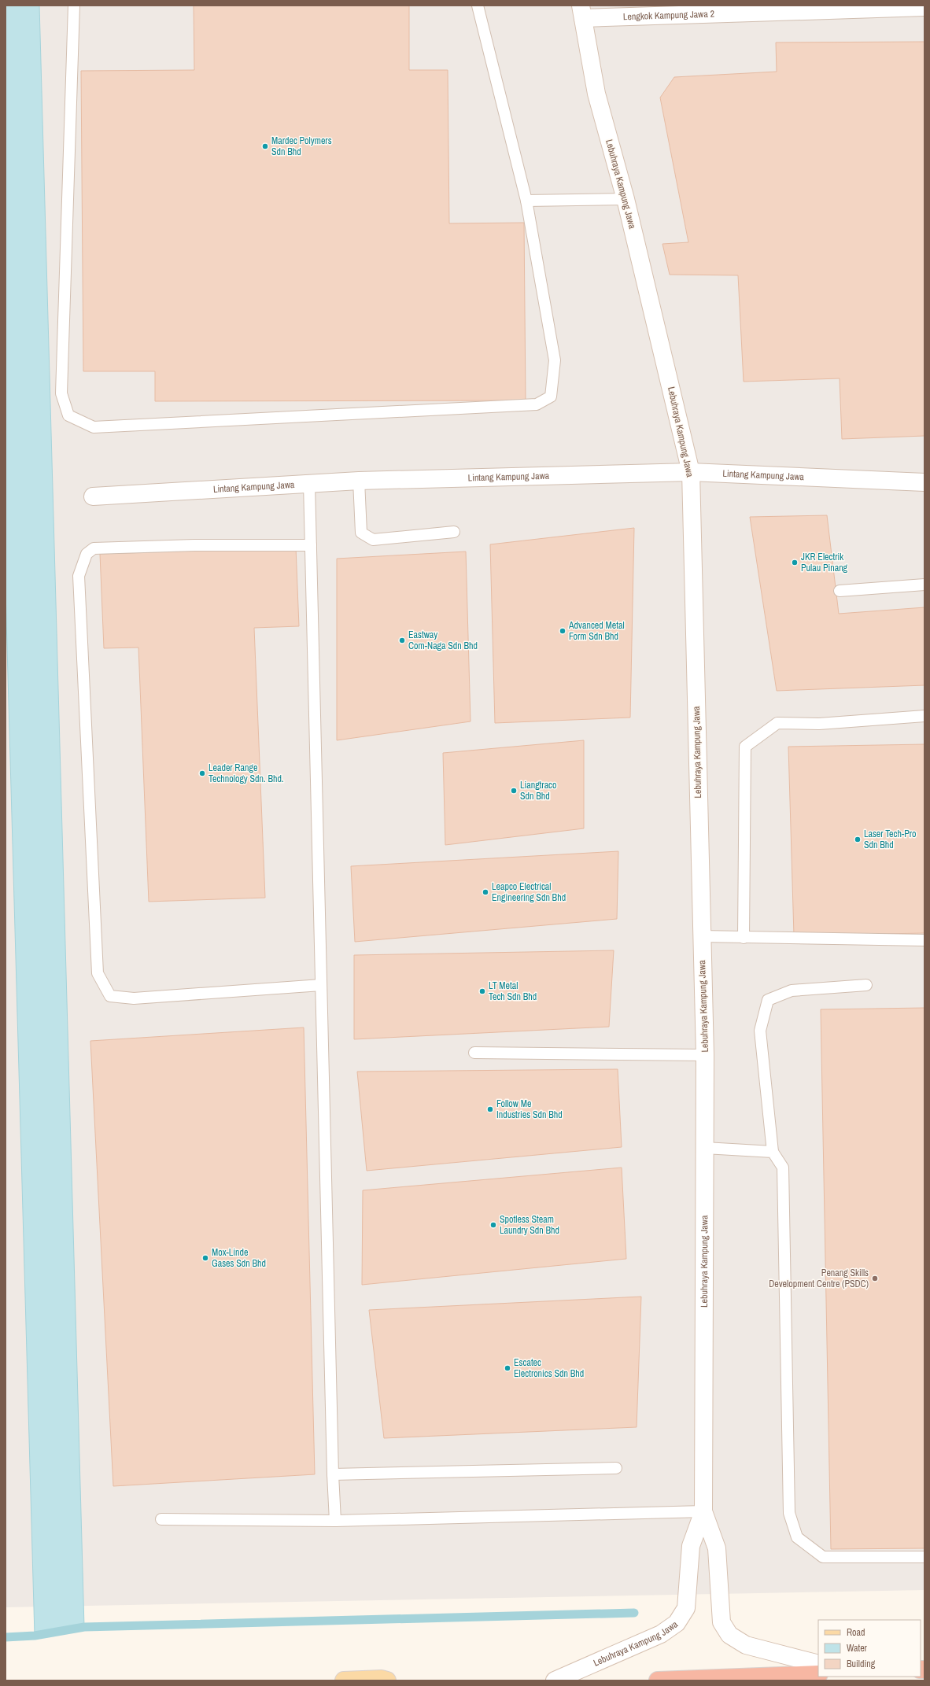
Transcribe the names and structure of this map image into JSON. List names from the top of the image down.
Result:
{
  "streets": {
    "street": ["Lengkok Kampung Jawa 2", "Lebuhraya Kampung Jawa", "Lintang Kampung Jawa"]
  },
  "crossings": [
    ["Lengkok Kampung Jawa 2", "Lebuhraya Kampung Jawa"],
    ["Lebuhraya Kampung Jawa", "Lintang Kampung Jawa"]
  ],
  "places": [
    "Mardec Polymers Sdn Bhd",
    "JKR Electrik Pulau Pinang",
    "Advanced Metal Form Sdn Bhd",
    "Eastway Com-Naga Sdn Bhd",
    "Leader Range Technology Sdn. Bhd.",
    "Liangtraco Sdn Bhd",
    "Laser Tech-Pro Sdn Bhd",
    "Leapco Electrical Engineering Sdn Bhd",
    "LT Metal Tech Sdn Bhd",
    "Follow Me Industries Sdn Bhd",
    "Spotless Steam Laundry Sdn Bhd",
    "Mox-Linde Gases Sdn Bhd",
    "Penang Skills Development Centre (PSDC)",
    "Escatec Electronics Sdn Bhd"
  ],
  "legend": ["Road", "Water", "Building"]
}
